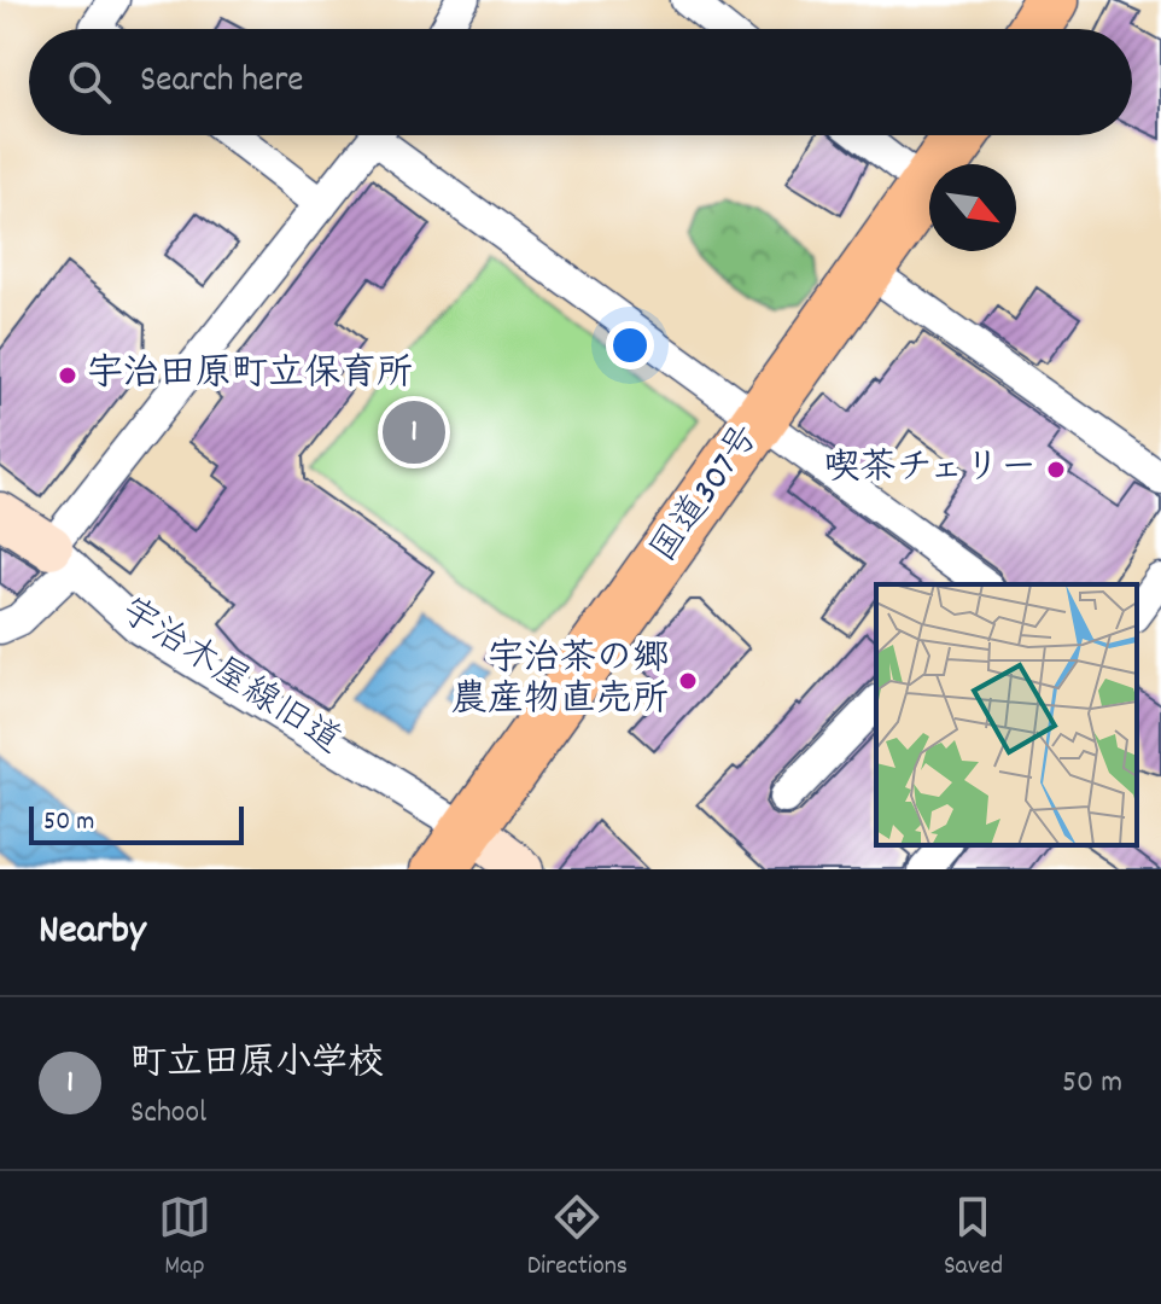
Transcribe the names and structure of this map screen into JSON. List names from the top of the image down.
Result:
{
  "streets": {
    "highway": ["国道307号"],
    "street": ["宇治木屋線旧道"]
  },
  "crossings": [
    ["国道307号", "宇治木屋線旧道"]
  ],
  "places": ["宇治田原町立保育所", "喫茶チェリー", "宇治茶の郷 農産物直売所"],
  "scale_bar": "50 m",
  "north": "bottom right",
  "page": {
    "search": "Search here",
    "pins": "1",
    "scale": "50 m",
    "heading": "Nearby",
    "list": [
      {
        "mark": "1",
        "name": "町立田原小学校",
        "note": "School",
        "value": "50 m"
      }
    ],
    "nav": ["Map", "Directions", "Saved"]
  }
}
